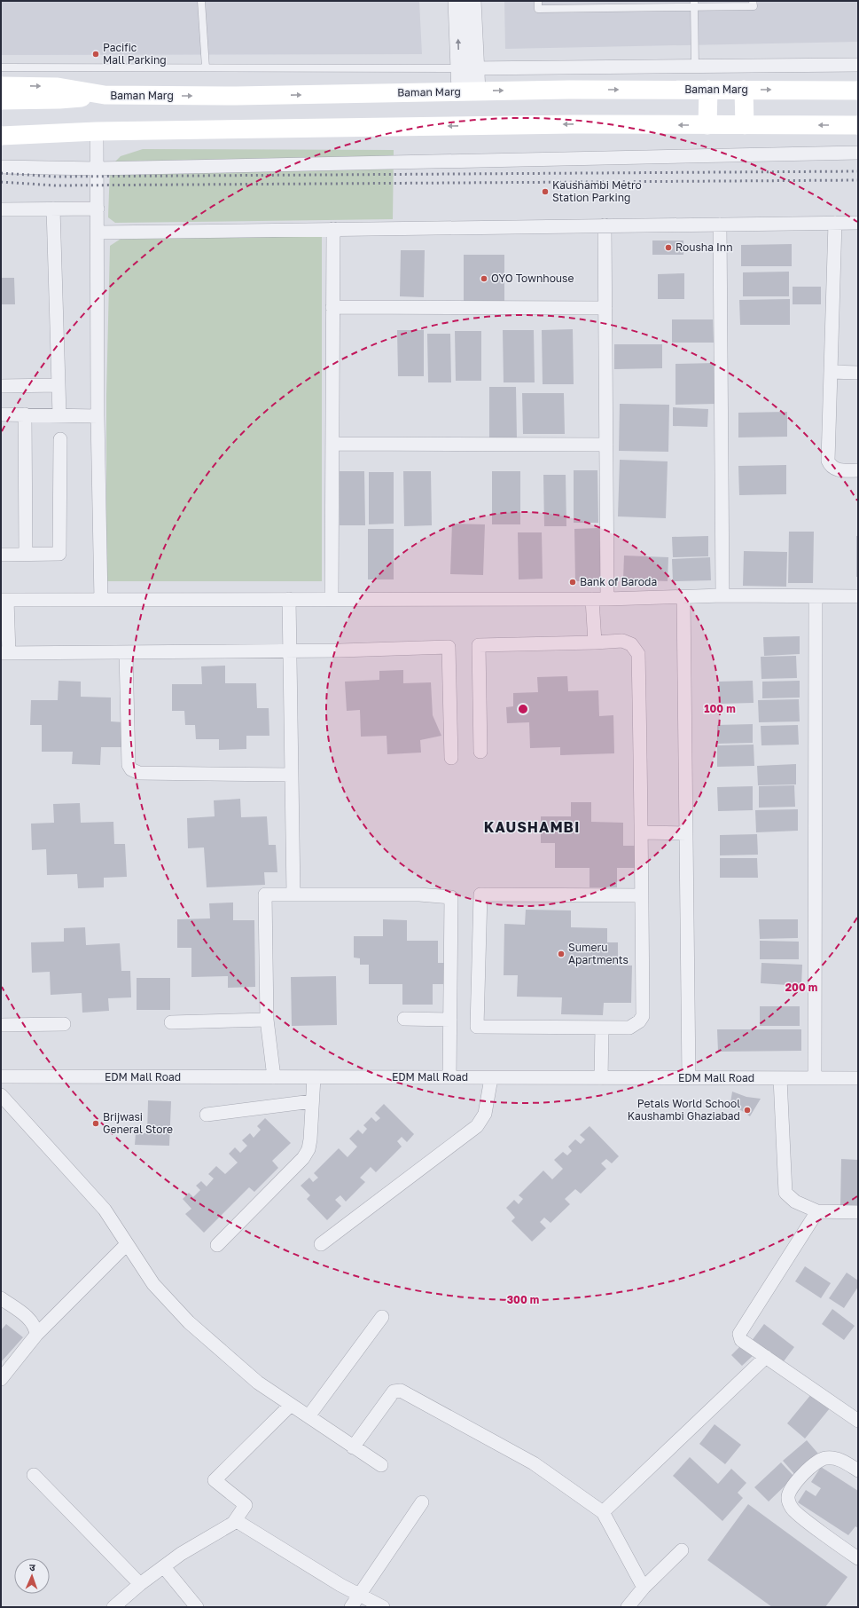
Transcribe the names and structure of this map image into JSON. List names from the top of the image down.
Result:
{
  "streets": {
    "main road": ["Baman Marg"],
    "street": ["EDM Mall Road"]
  },
  "districts": ["KAUSHAMBI"],
  "places": [
    "Pacific Mall Parking",
    "Kaushambi Metro Station Parking",
    "Rousha Inn",
    "OYO Townhouse",
    "Bank of Baroda",
    "Sumeru Apartments",
    "Petals World School Kaushambi Ghaziabad",
    "Brijwasi General Store"
  ],
  "north": "top",
  "rings": ["100 m", "200 m", "300 m"]
}
